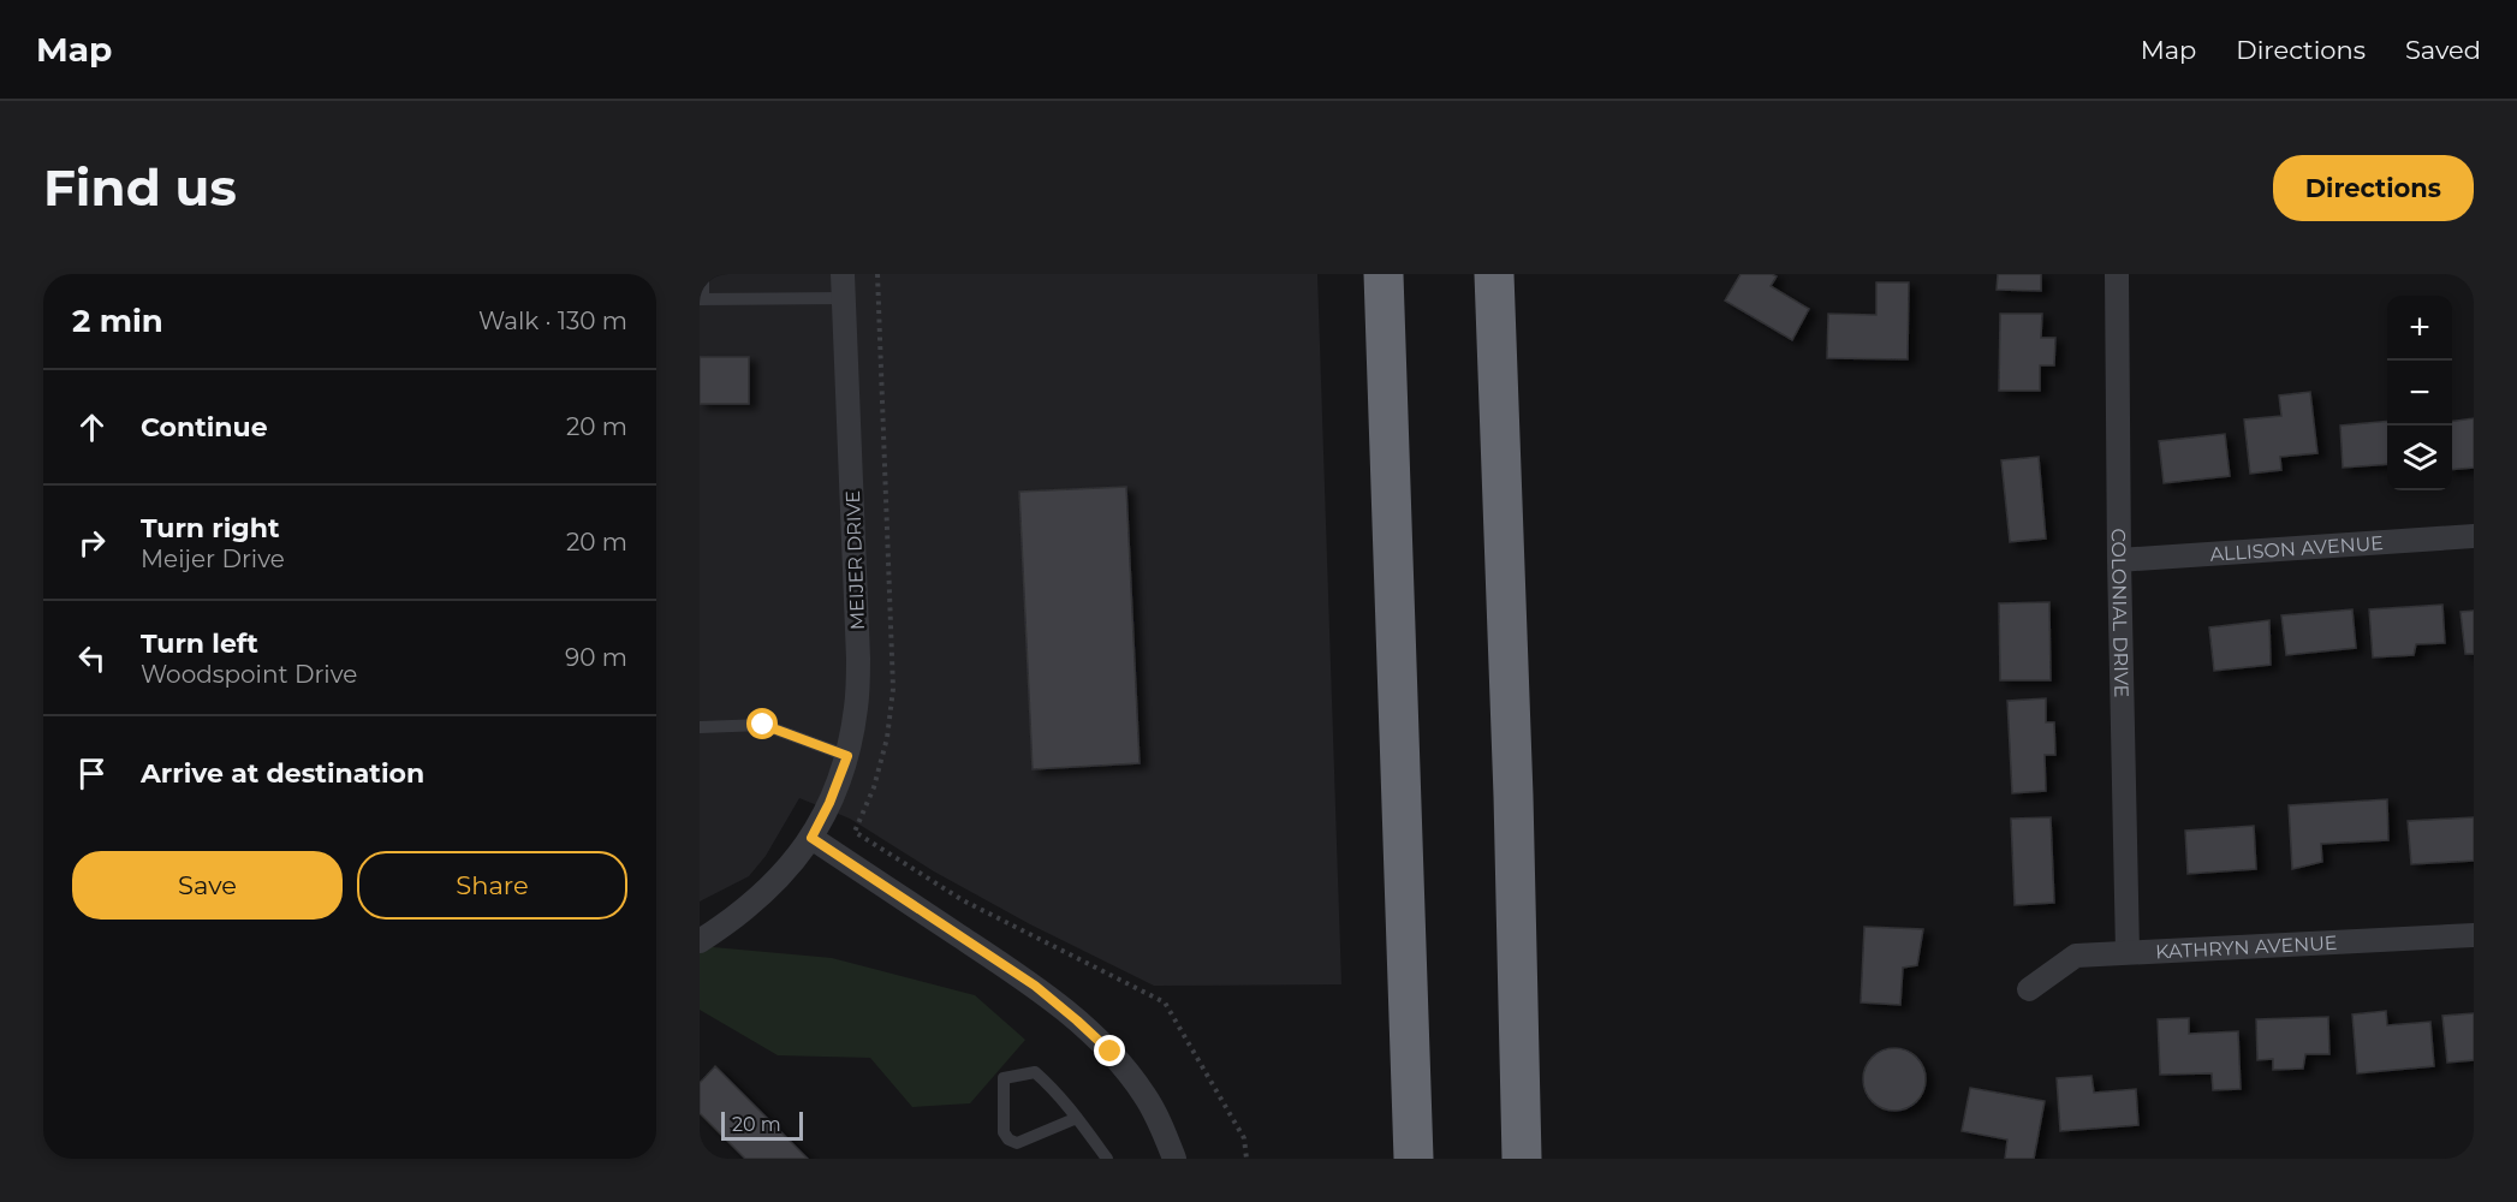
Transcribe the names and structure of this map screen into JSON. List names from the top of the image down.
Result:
{
  "streets": {
    "street": [
      "ALLISON AVENUE",
      "MEIJER DRIVE",
      "COLONIAL DRIVE",
      "KATHRYN AVENUE"
    ]
  },
  "crossings": [
    ["ALLISON AVENUE", "COLONIAL DRIVE"],
    ["COLONIAL DRIVE", "KATHRYN AVENUE"]
  ],
  "scale_bar": "20 m",
  "page": {
    "header": "Map",
    "nav": ["Map", "Directions", "Saved"],
    "buttons": [
      "Directions",
      ["Save", "Share"]
    ],
    "title": "Find us",
    "heading": ["2 min", "Walk · 130 m"],
    "map_buttons": ["+", "−"],
    "list": [
      ["Continue", "20 m"],
      ["Turn right", "Meijer Drive", "20 m"],
      ["Turn left", "Woodspoint Drive", "90 m"],
      "Arrive at destination"
    ],
    "scale": "20 m"
  }
}
